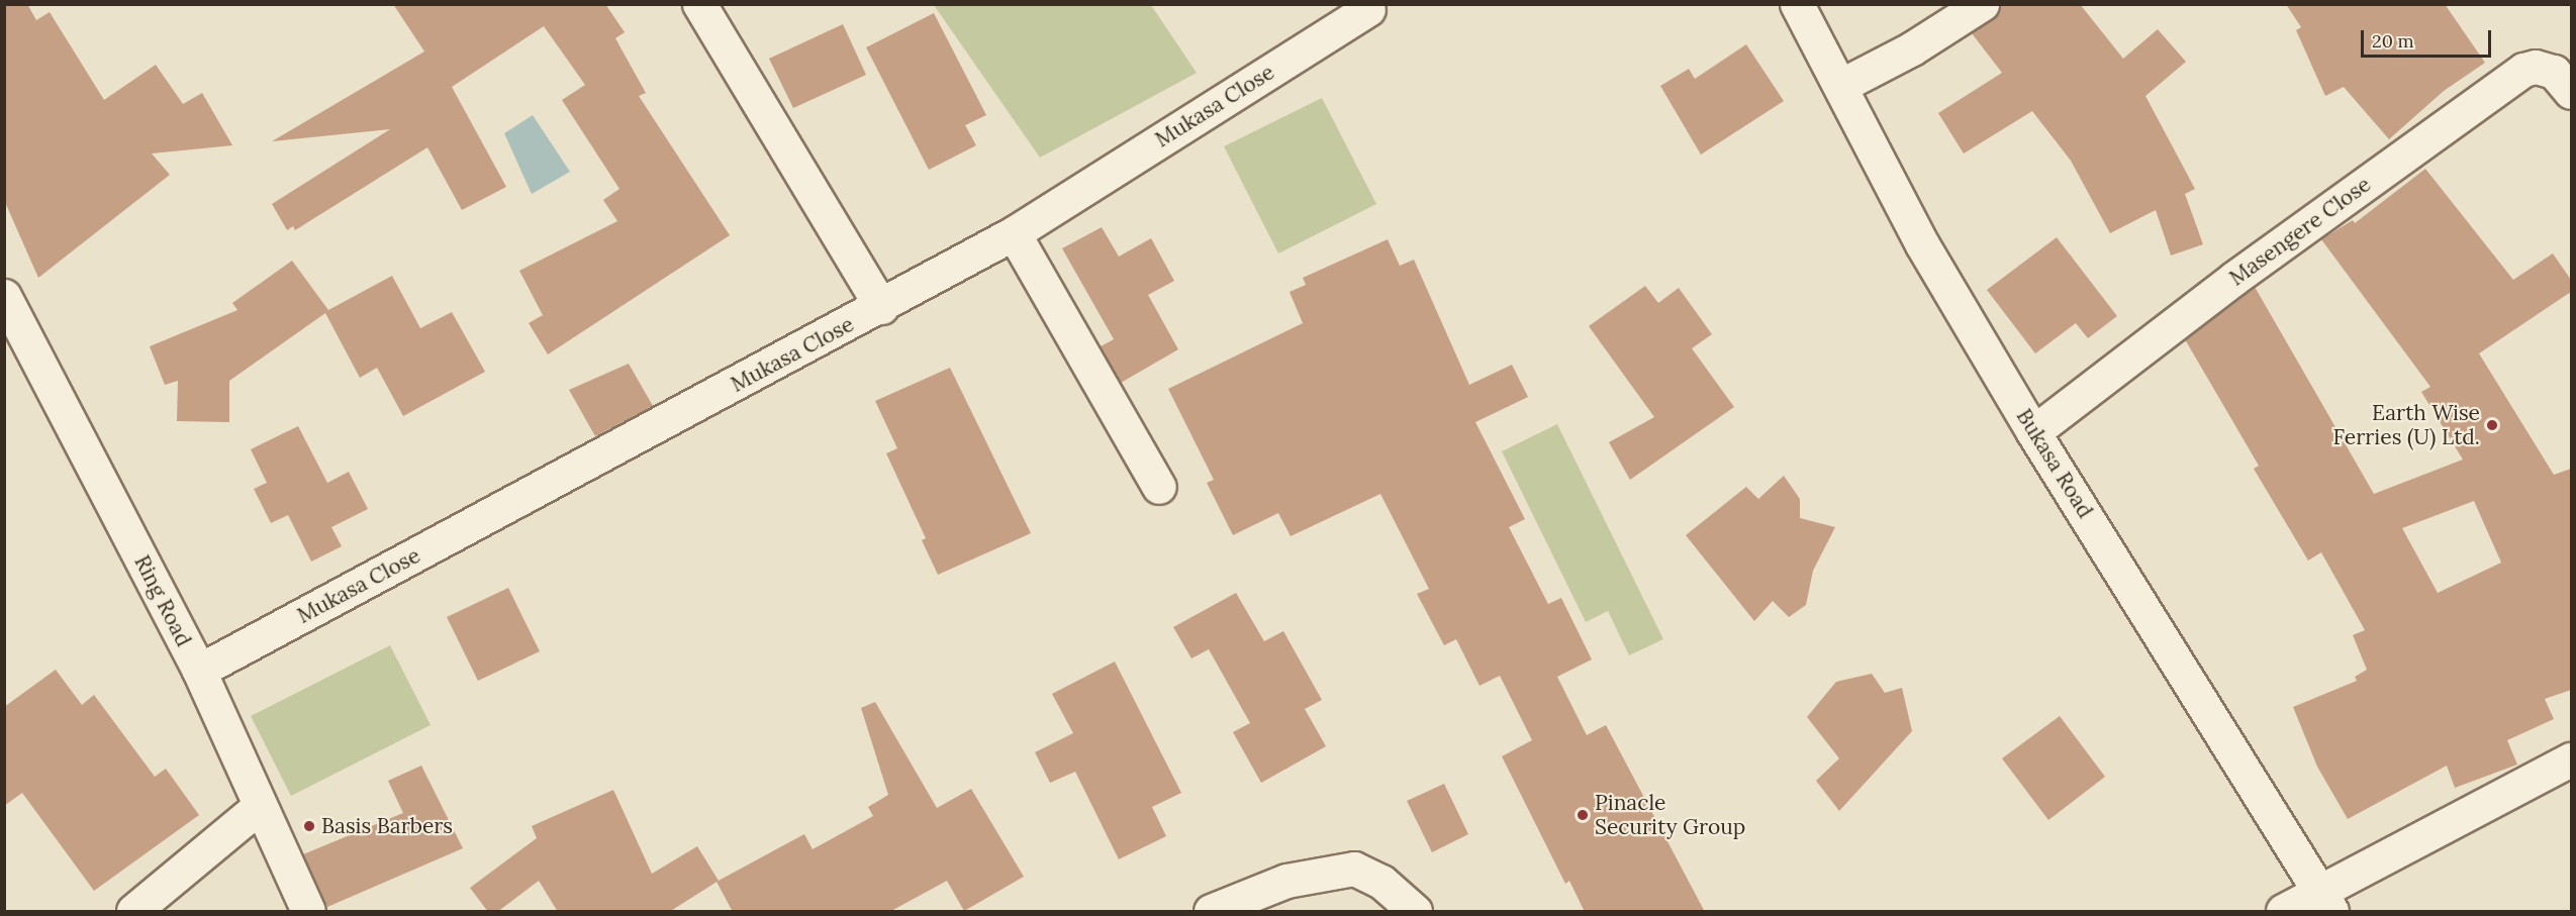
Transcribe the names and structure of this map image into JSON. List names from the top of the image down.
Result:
{
  "streets": {
    "street": [
      "Mukasa Close",
      "Masengere Close",
      "Bukasa Road",
      "Ring Road"
    ]
  },
  "crossings": [
    ["Mukasa Close", "Ring Road"],
    ["Masengere Close", "Bukasa Road"]
  ],
  "places": ["Earth Wise Ferries (U) Ltd.", "Pinacle Security Group", "Basis Barbers"],
  "scale_bar": "20 m"
}
